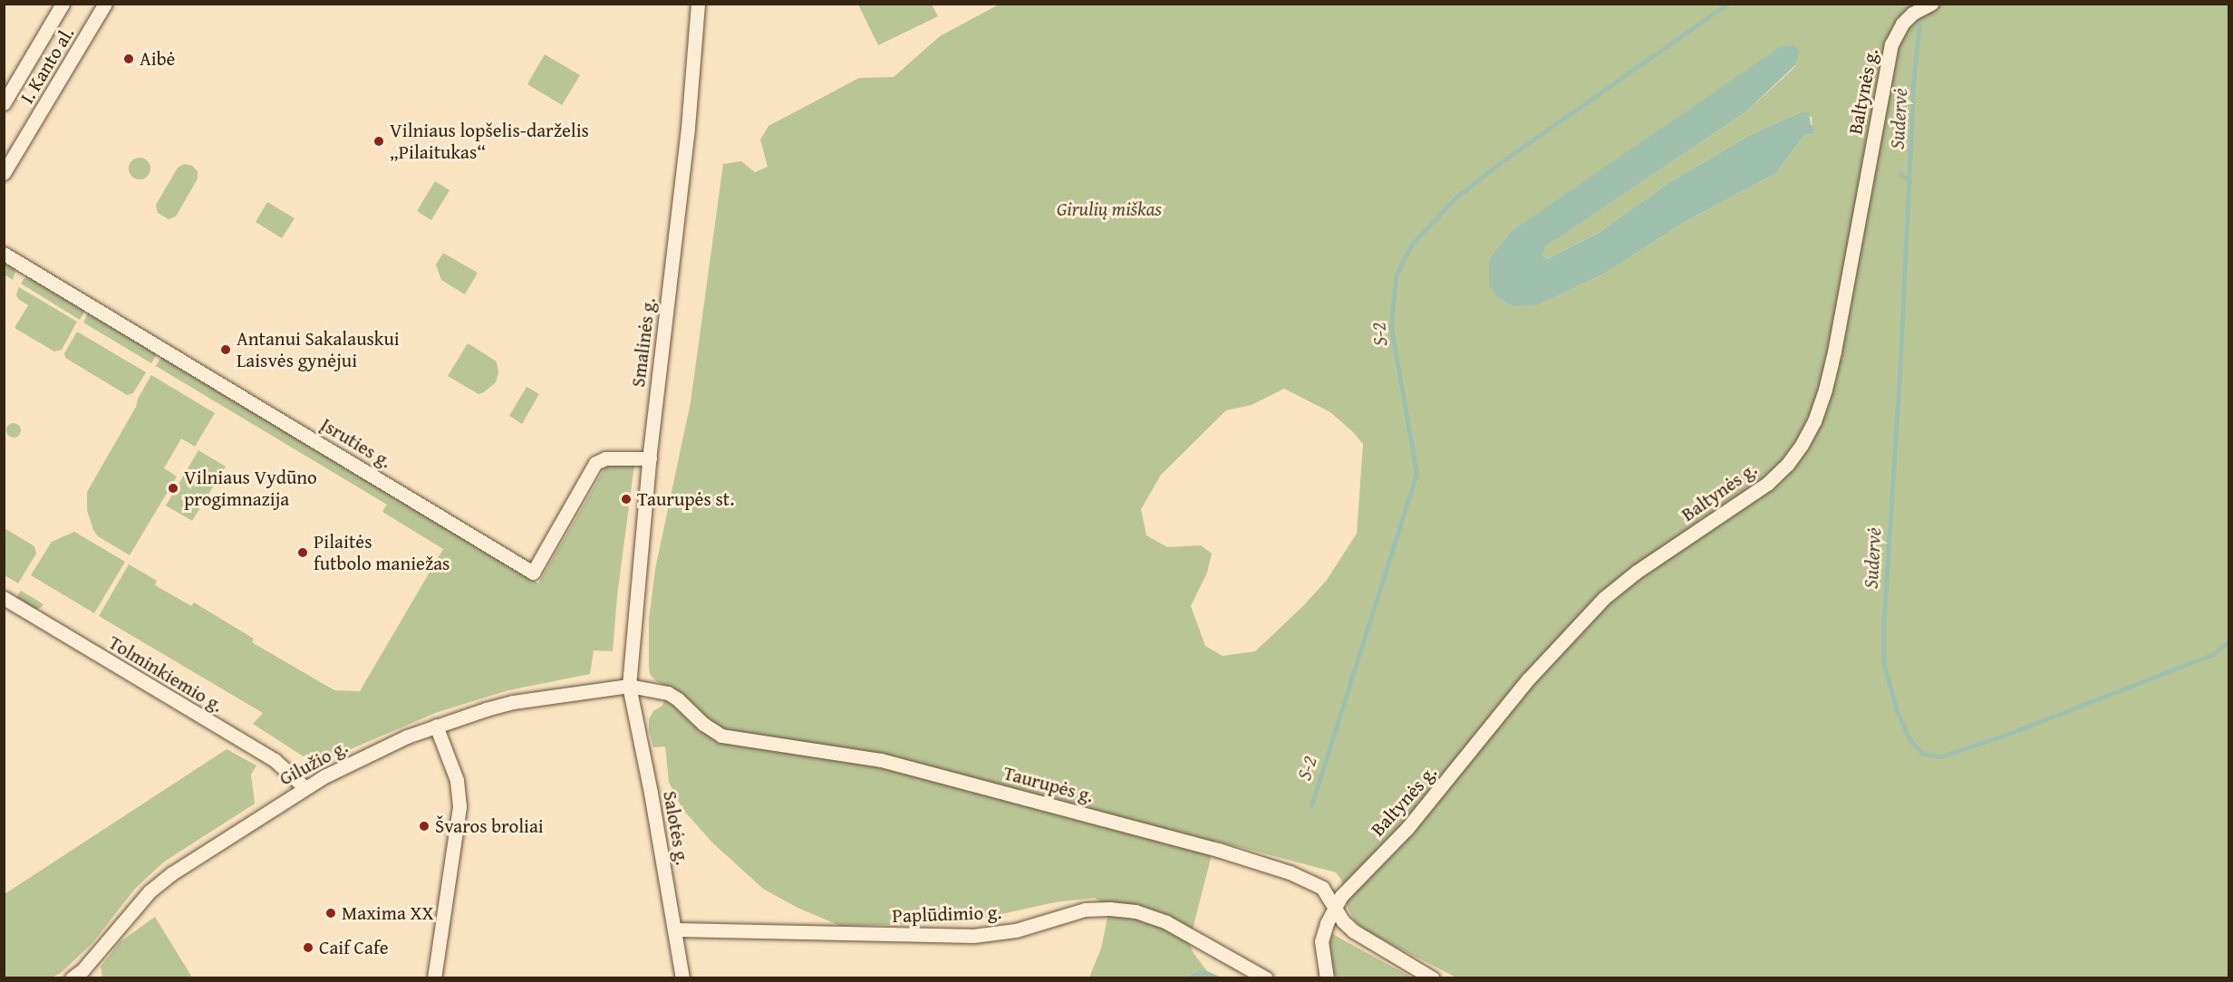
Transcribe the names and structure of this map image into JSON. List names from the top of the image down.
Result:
{
  "streets": {
    "street": [
      "I. Kanto al.",
      "Baltynės g.",
      "Smalinės g.",
      "Įsruties g.",
      "Tolminkiemio g.",
      "Gilužio g.",
      "Taurupės g.",
      "Salotės g.",
      "Paplūdimio g."
    ]
  },
  "crossings": [
    ["Baltynės g.", "Taurupės g."],
    ["Smalinės g.", "Įsruties g."],
    ["Smalinės g.", "Gilužio g."],
    ["Smalinės g.", "Taurupės g."],
    ["Smalinės g.", "Salotės g."],
    ["Tolminkiemio g.", "Gilužio g."],
    ["Gilužio g.", "Taurupės g."],
    ["Gilužio g.", "Salotės g."],
    ["Taurupės g.", "Salotės g."],
    ["Salotės g.", "Paplūdimio g."]
  ],
  "water": ["Sudervė", "S-2"],
  "parks": ["Girulių miškas"],
  "places": [
    "Aibė",
    "Vilniaus lopšelis-darželis „Pilaitukas“",
    "Antanui Sakalauskui Laisvės gynėjui",
    "Vilniaus Vydūno progimnazija",
    "Taurupės st.",
    "Pilaitės futbolo maniežas",
    "Švaros broliai",
    "Maxima XX",
    "Caif Cafe"
  ]
}
